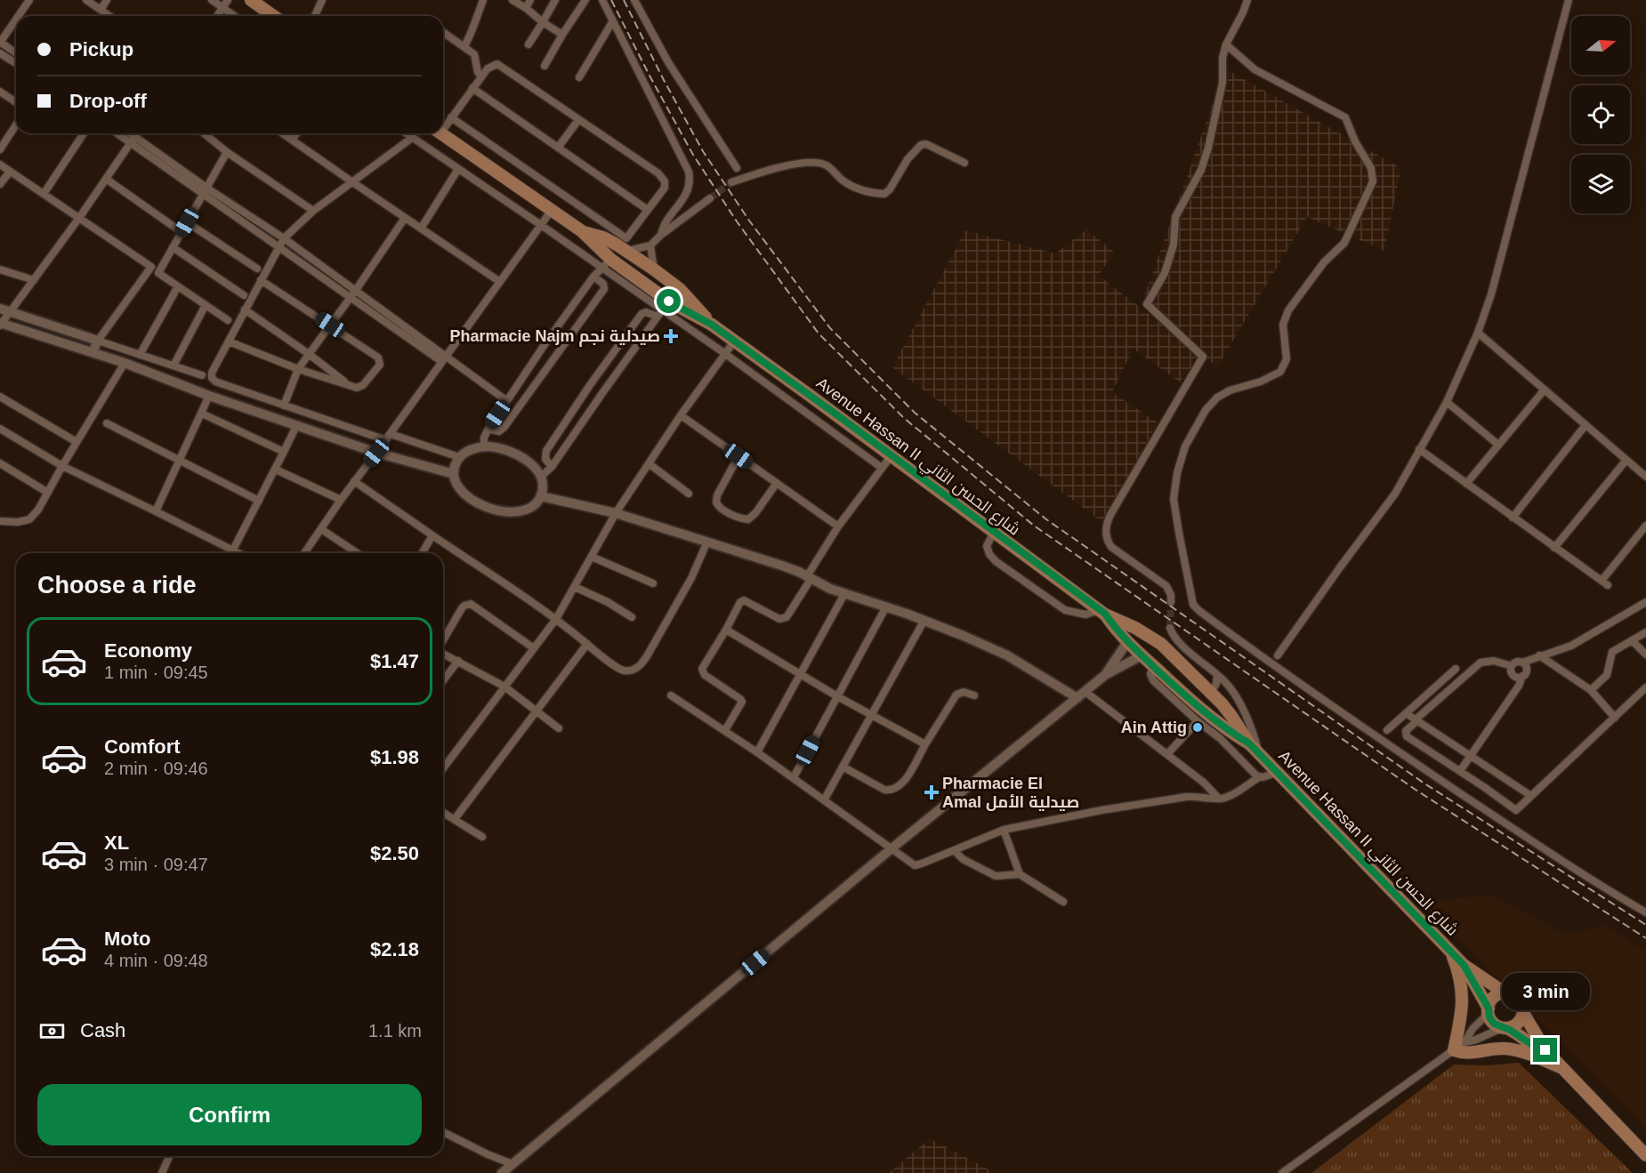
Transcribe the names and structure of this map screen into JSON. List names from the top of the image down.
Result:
{
  "streets": {
    "main road": ["Avenue Hassan II شارع الحسن الثاني"]
  },
  "places": {
    "health": ["Pharmacie Najm صيدلية نجم", "Pharmacie El Amal صيدلية الأمل"],
    "other": ["Ain Attig"]
  },
  "north": "right",
  "page": {
    "banner": ["Pickup", "Drop-off"],
    "heading": "Choose a ride",
    "list": [
      {
        "name": "Economy",
        "note": "1 min · 09:45",
        "value": "$1.47"
      },
      {
        "name": "Comfort",
        "note": "2 min · 09:46",
        "value": "$1.98"
      },
      {
        "name": "XL",
        "note": "3 min · 09:47",
        "value": "$2.50"
      },
      {
        "name": "Moto",
        "note": "4 min · 09:48",
        "value": "$2.18"
      }
    ],
    "bubble": "3 min",
    "pay": ["Cash", "1.1 km"],
    "buttons": "Confirm"
  }
}
